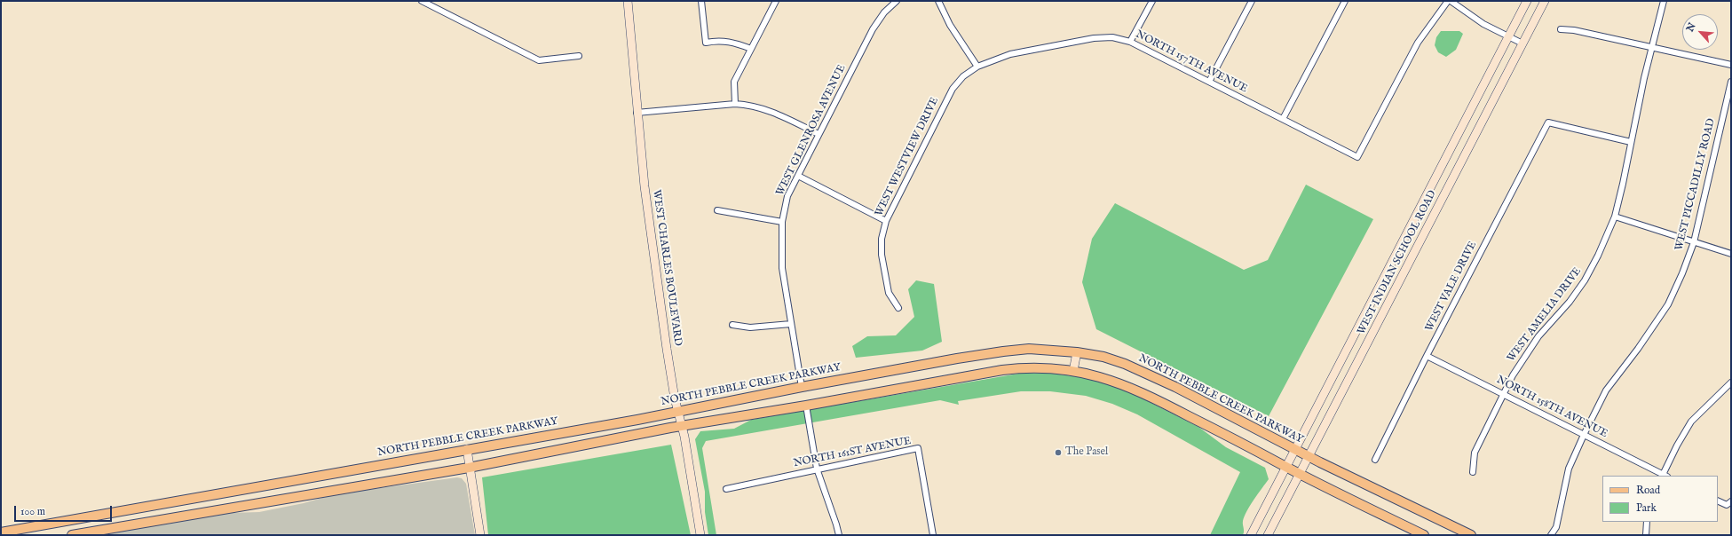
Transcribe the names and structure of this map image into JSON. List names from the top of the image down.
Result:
{
  "streets": {
    "main road": ["WEST INDIAN SCHOOL ROAD", "WEST CHARLES BOULEVARD", "NORTH PEBBLE CREEK PARKWAY"],
    "street": [
      "NORTH 157TH AVENUE",
      "WEST GLENROSA AVENUE",
      "WEST WESTVIEW DRIVE",
      "WEST PICCADILLY ROAD",
      "WEST VALE DRIVE",
      "WEST AMELIA DRIVE",
      "NORTH 158TH AVENUE",
      "NORTH 161ST AVENUE"
    ]
  },
  "crossings": [
    ["NORTH 157TH AVENUE", "WEST WESTVIEW DRIVE"],
    ["WEST GLENROSA AVENUE", "NORTH PEBBLE CREEK PARKWAY"],
    ["WEST PICCADILLY ROAD", "NORTH 158TH AVENUE"],
    ["WEST INDIAN SCHOOL ROAD", "NORTH PEBBLE CREEK PARKWAY"],
    ["WEST CHARLES BOULEVARD", "NORTH PEBBLE CREEK PARKWAY"],
    ["WEST VALE DRIVE", "WEST AMELIA DRIVE"],
    ["WEST VALE DRIVE", "NORTH 158TH AVENUE"],
    ["WEST AMELIA DRIVE", "NORTH 158TH AVENUE"]
  ],
  "places": ["The Pasel"],
  "legend": ["Road", "Park"],
  "scale_bar": "100 m",
  "north": "top left"
}
